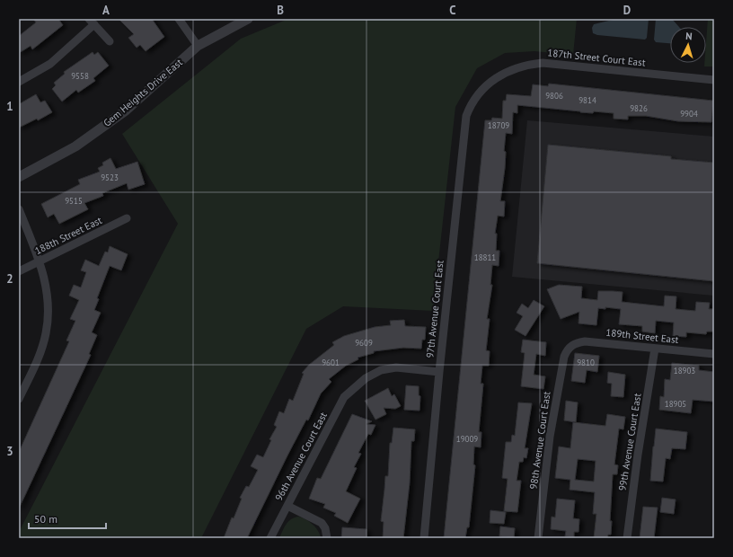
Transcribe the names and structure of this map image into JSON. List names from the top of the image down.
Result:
{
  "streets": {
    "street": [
      "187th Street Court East",
      "Gem Heights Drive East",
      "188th Street East",
      "97th Avenue Court East",
      "189th Street East",
      "98th Avenue Court East",
      "99th Avenue Court East",
      "96th Avenue Court East"
    ]
  },
  "crossings": [
    ["187th Street Court East", "97th Avenue Court East"],
    ["97th Avenue Court East", "96th Avenue Court East"],
    ["189th Street East", "98th Avenue Court East"],
    ["189th Street East", "99th Avenue Court East"]
  ],
  "house_numbers": [
    "9558",
    "9806",
    "9814",
    "9826",
    "9904",
    "18709",
    "9523",
    "9515",
    "18811",
    "9609",
    "9601",
    "9810",
    "18903",
    "18905",
    "19009"
  ],
  "scale_bar": "50 m",
  "north": "top",
  "grid": {
    "columns": [
      "A",
      "B",
      "C",
      "D"
    ],
    "rows": ["1", "2", "3"]
  }
}
